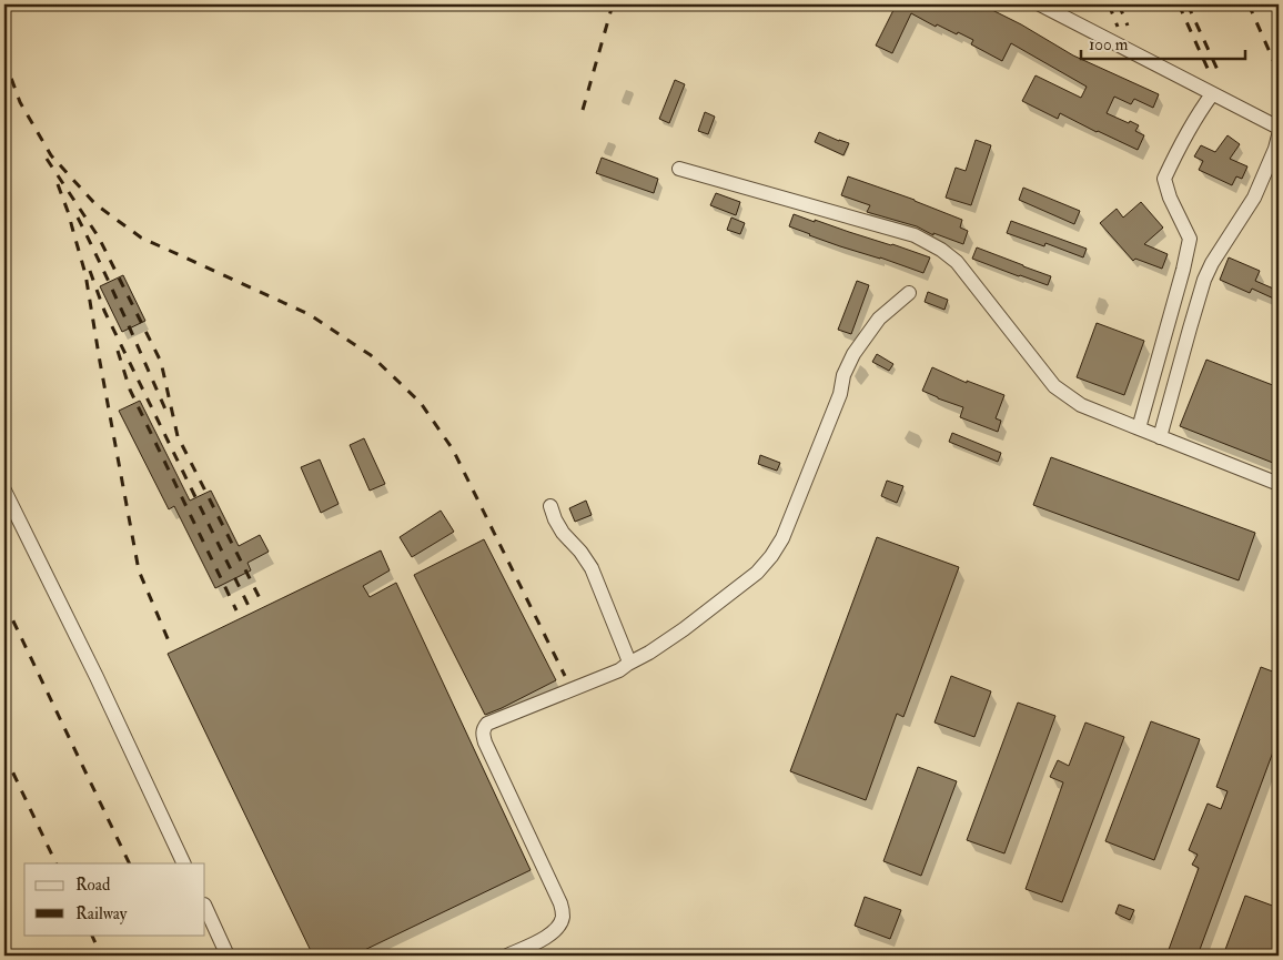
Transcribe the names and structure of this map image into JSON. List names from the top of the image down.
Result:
{
  "legend": ["Road", "Railway"],
  "scale_bar": "100 m"
}
